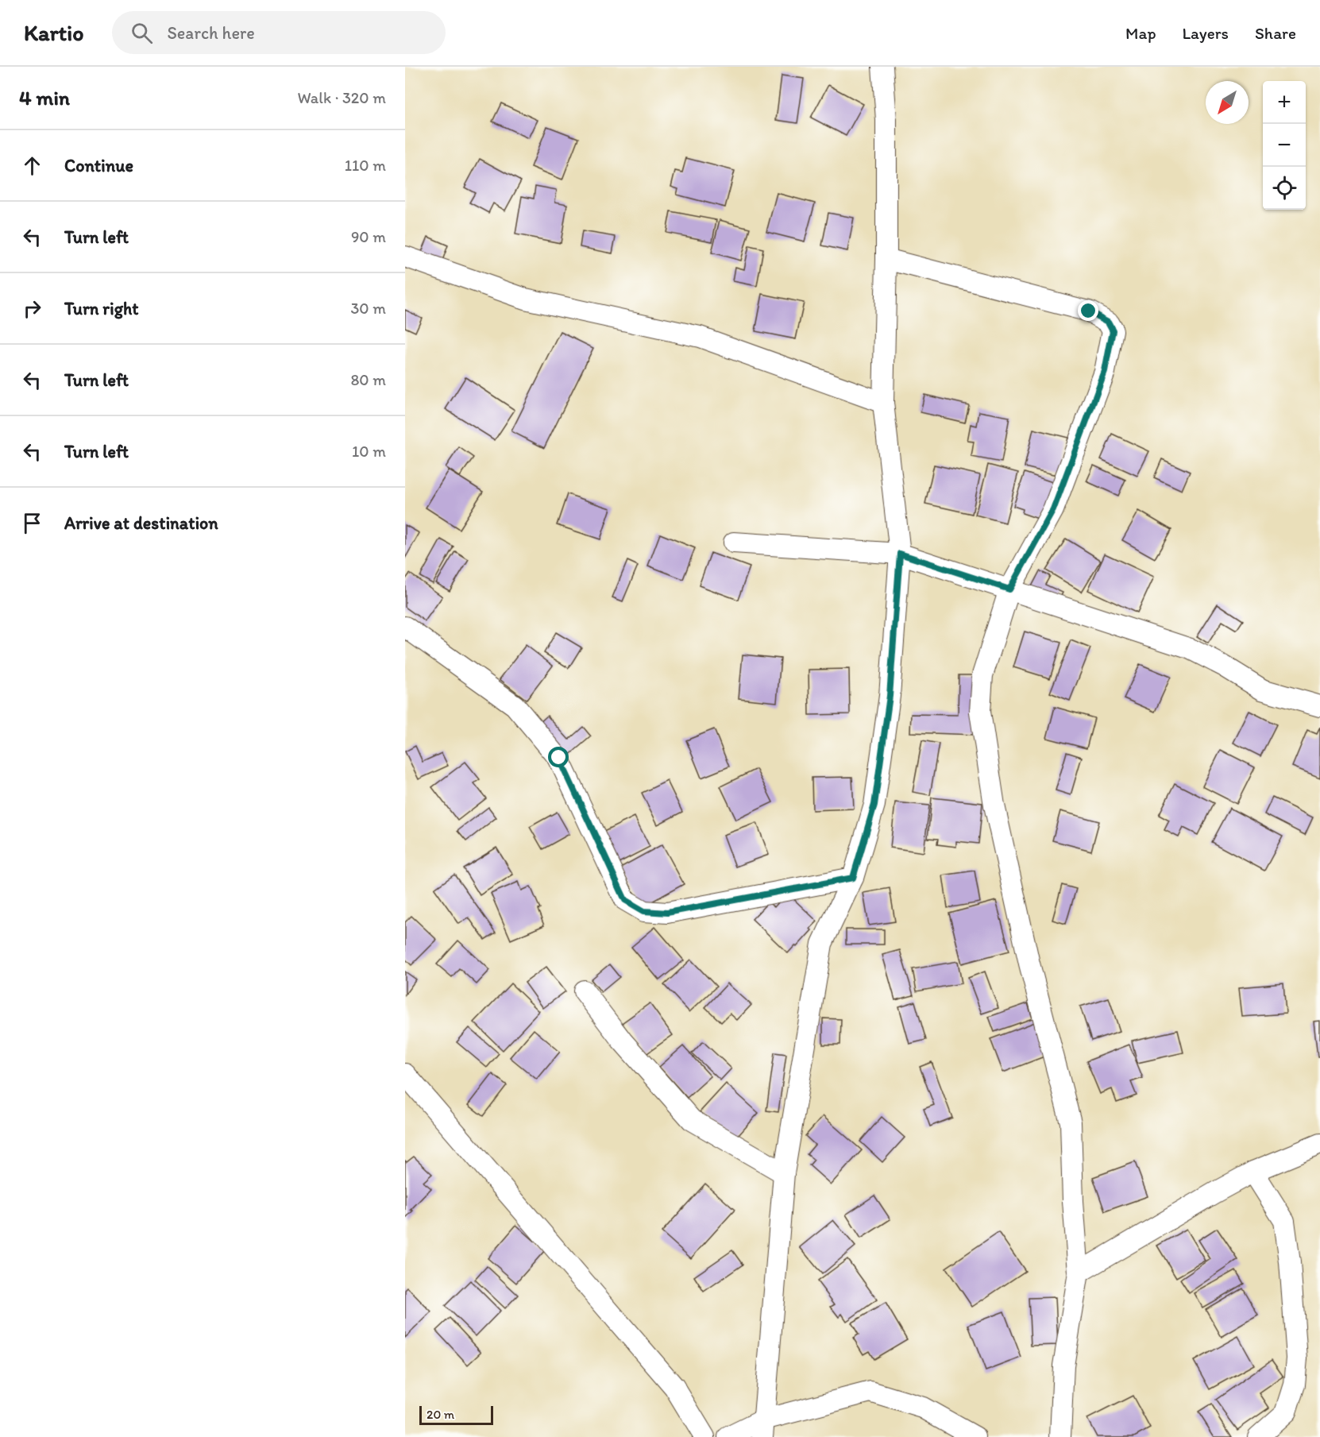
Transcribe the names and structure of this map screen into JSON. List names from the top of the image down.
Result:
{
  "scale_bar": "20 m",
  "north": "bottom left",
  "page": {
    "header": "Kartio",
    "search": "Search here",
    "nav": ["Map", "Layers", "Share"],
    "heading": ["4 min", "Walk · 320 m"],
    "map_buttons": ["+", "−"],
    "list": [
      ["Continue", "110 m"],
      ["Turn left", "90 m"],
      ["Turn right", "30 m"],
      ["Turn left", "80 m"],
      ["Turn left", "10 m"],
      "Arrive at destination"
    ],
    "scale": "20 m"
  }
}
